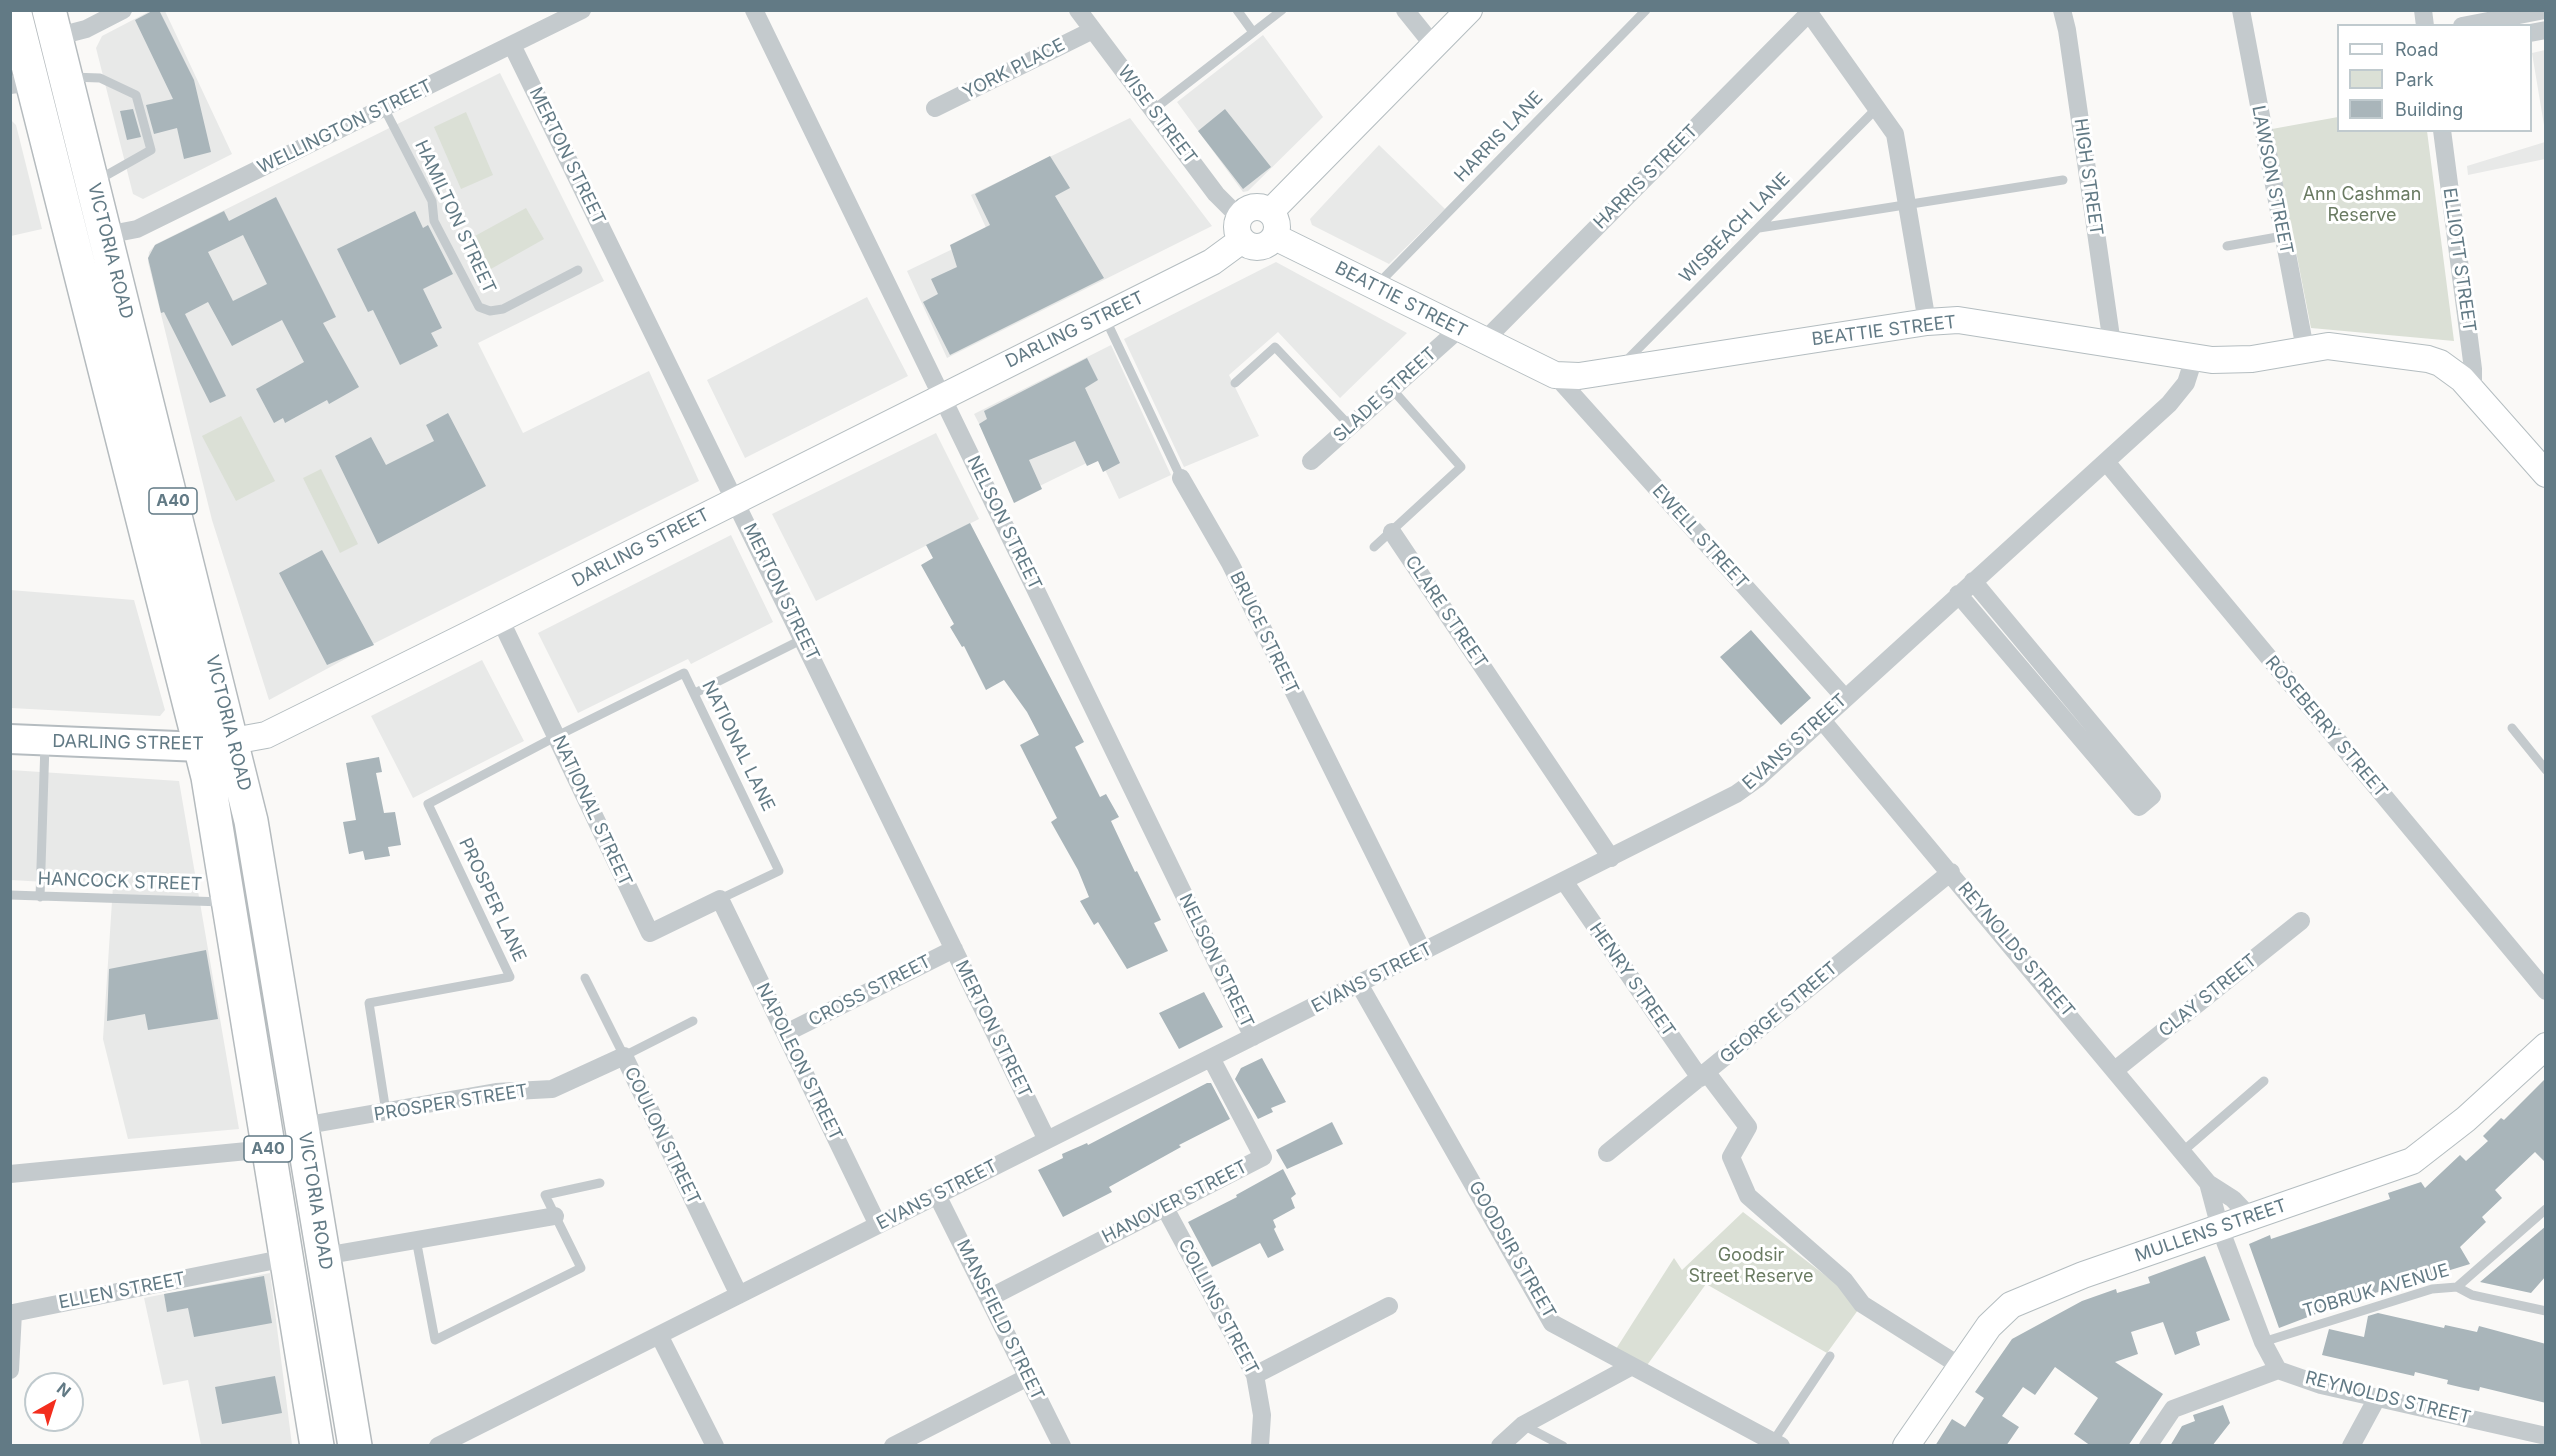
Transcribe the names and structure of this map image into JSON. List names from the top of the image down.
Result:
{
  "streets": {
    "highway": ["VICTORIA ROAD", "DARLING STREET", "A40"],
    "street": [
      "YORK PLACE",
      "WISE STREET",
      "WELLINGTON STREET",
      "MERTON STREET",
      "HARRIS STREET",
      "HIGH STREET",
      "LAWSON STREET",
      "ELLIOTT STREET",
      "BEATTIE STREET",
      "SLADE STREET",
      "NELSON STREET",
      "EWELL STREET",
      "CLARE STREET",
      "BRUCE STREET",
      "ROSEBERRY STREET",
      "EVANS STREET",
      "NATIONAL STREET",
      "REYNOLDS STREET",
      "HENRY STREET",
      "CROSS STREET",
      "CLAY STREET",
      "GEORGE STREET",
      "NAPOLEON STREET",
      "PROSPER STREET",
      "COULON STREET",
      "HANOVER STREET",
      "MULLENS STREET",
      "GOODSIR STREET",
      "ELLEN STREET",
      "COLLINS STREET",
      "MANSFIELD STREET"
    ],
    "lane": [
      "HARRIS LANE",
      "HAMILTON STREET",
      "WISBEACH LANE",
      "NATIONAL LANE",
      "HANCOCK STREET",
      "PROSPER LANE",
      "TOBRUK AVENUE"
    ]
  },
  "crossings": [
    ["YORK PLACE", "WISE STREET"],
    ["WISE STREET", "DARLING STREET"],
    ["WELLINGTON STREET", "MERTON STREET"],
    ["WELLINGTON STREET", "HAMILTON STREET"],
    ["WELLINGTON STREET", "VICTORIA ROAD"],
    ["HARRIS LANE", "BEATTIE STREET"],
    ["MERTON STREET", "DARLING STREET"],
    ["MERTON STREET", "EVANS STREET"],
    ["MERTON STREET", "CROSS STREET"],
    ["HARRIS STREET", "BEATTIE STREET"],
    ["HIGH STREET", "BEATTIE STREET"],
    ["LAWSON STREET", "BEATTIE STREET"],
    ["WISBEACH LANE", "BEATTIE STREET"],
    ["VICTORIA ROAD", "DARLING STREET"],
    ["VICTORIA ROAD", "HANCOCK STREET"],
    ["VICTORIA ROAD", "PROSPER STREET"],
    ["VICTORIA ROAD", "ELLEN STREET"],
    ["ELLIOTT STREET", "BEATTIE STREET"],
    ["BEATTIE STREET", "SLADE STREET"],
    ["BEATTIE STREET", "EWELL STREET"],
    ["BEATTIE STREET", "EVANS STREET"],
    ["DARLING STREET", "NELSON STREET"],
    ["DARLING STREET", "BRUCE STREET"],
    ["DARLING STREET", "NATIONAL STREET"],
    ["NELSON STREET", "EVANS STREET"],
    ["EWELL STREET", "EVANS STREET"],
    ["CLARE STREET", "EVANS STREET"],
    ["BRUCE STREET", "EVANS STREET"],
    ["ROSEBERRY STREET", "EVANS STREET"],
    ["EVANS STREET", "REYNOLDS STREET"],
    ["EVANS STREET", "HENRY STREET"],
    ["EVANS STREET", "NAPOLEON STREET"],
    ["EVANS STREET", "COULON STREET"],
    ["EVANS STREET", "HANOVER STREET"],
    ["EVANS STREET", "GOODSIR STREET"],
    ["EVANS STREET", "MANSFIELD STREET"],
    ["NATIONAL LANE", "NATIONAL STREET"],
    ["NATIONAL LANE", "PROSPER LANE"],
    ["NATIONAL LANE", "NAPOLEON STREET"],
    ["NATIONAL STREET", "PROSPER LANE"],
    ["NATIONAL STREET", "NAPOLEON STREET"],
    ["PROSPER LANE", "PROSPER STREET"],
    ["REYNOLDS STREET", "CLAY STREET"],
    ["REYNOLDS STREET", "GEORGE STREET"],
    ["REYNOLDS STREET", "MULLENS STREET"],
    ["REYNOLDS STREET", "TOBRUK AVENUE"],
    ["HENRY STREET", "GEORGE STREET"],
    ["HENRY STREET", "MULLENS STREET"],
    ["CROSS STREET", "NAPOLEON STREET"],
    ["PROSPER STREET", "COULON STREET"],
    ["HANOVER STREET", "COLLINS STREET"],
    ["HANOVER STREET", "MANSFIELD STREET"]
  ],
  "parks": ["Ann Cashman Reserve", "Goodsir Street Reserve"],
  "legend": ["Road", "Park", "Building"],
  "north": "top right"
}
